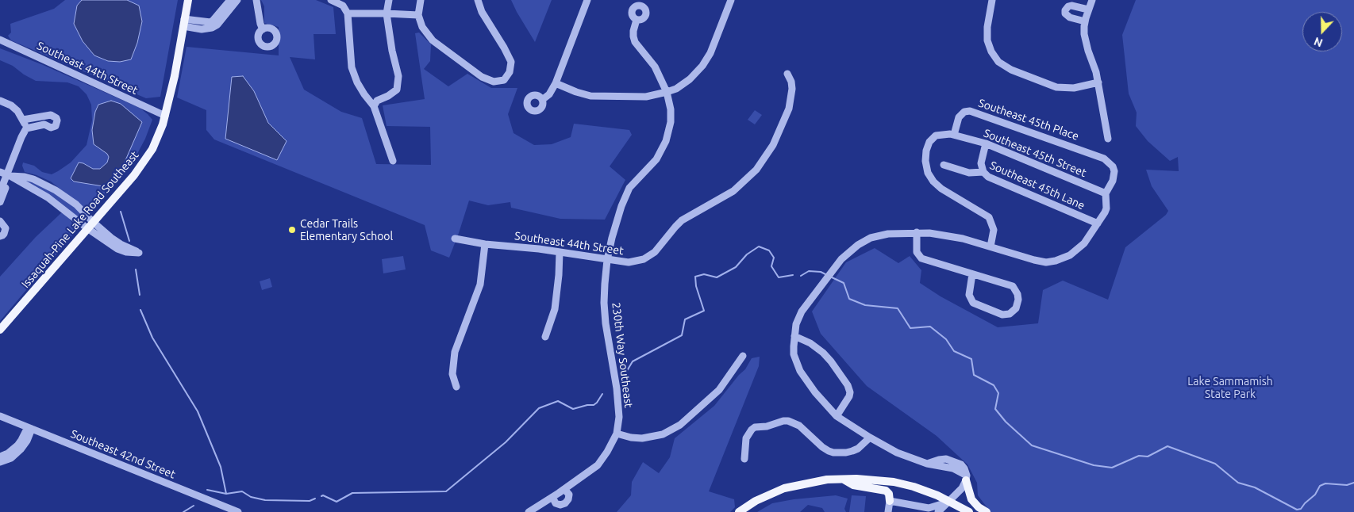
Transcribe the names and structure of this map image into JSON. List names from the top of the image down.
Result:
{
  "streets": {
    "main road": ["Issaquah-Pine Lake Road Southeast"],
    "street": [
      "Southeast 44th Street",
      "Southeast 45th Place",
      "Southeast 45th Street",
      "Southeast 45th Lane",
      "230th Way Southeast",
      "Southeast 42nd Street"
    ]
  },
  "crossings": [
    ["Southeast 44th Street", "Issaquah-Pine Lake Road Southeast"],
    ["Southeast 44th Street", "230th Way Southeast"],
    ["Southeast 45th Place", "Southeast 45th Street"]
  ],
  "parks": ["Lake Sammamish State Park"],
  "places": ["Cedar Trails Elementary School"],
  "north": "bottom"
}
